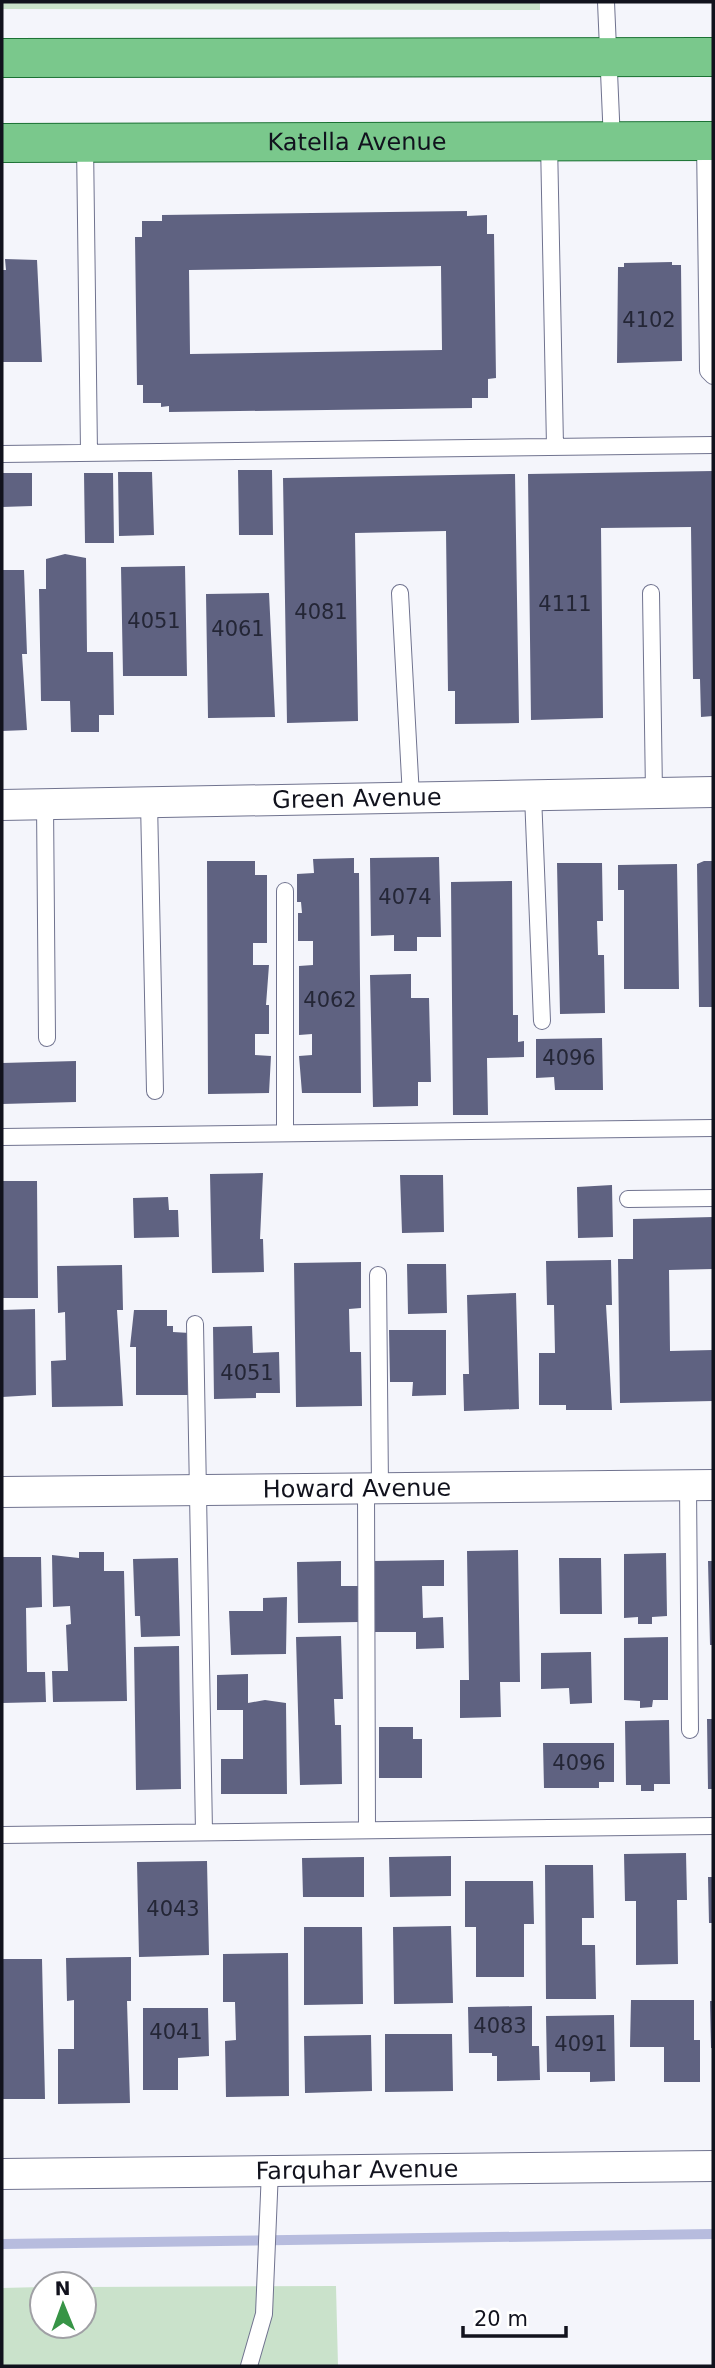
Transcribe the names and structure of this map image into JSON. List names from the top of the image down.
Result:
{
  "streets": {
    "main road": ["Katella Avenue"],
    "street": ["Green Avenue", "Howard Avenue", "Farquhar Avenue"]
  },
  "house_numbers": [
    "4102",
    "4111",
    "4081",
    "4051",
    "4061",
    "4074",
    "4062",
    "4096",
    "4051",
    "4096",
    "4043",
    "4083",
    "4041",
    "4091"
  ],
  "scale_bar": "20 m",
  "north": "top"
}
